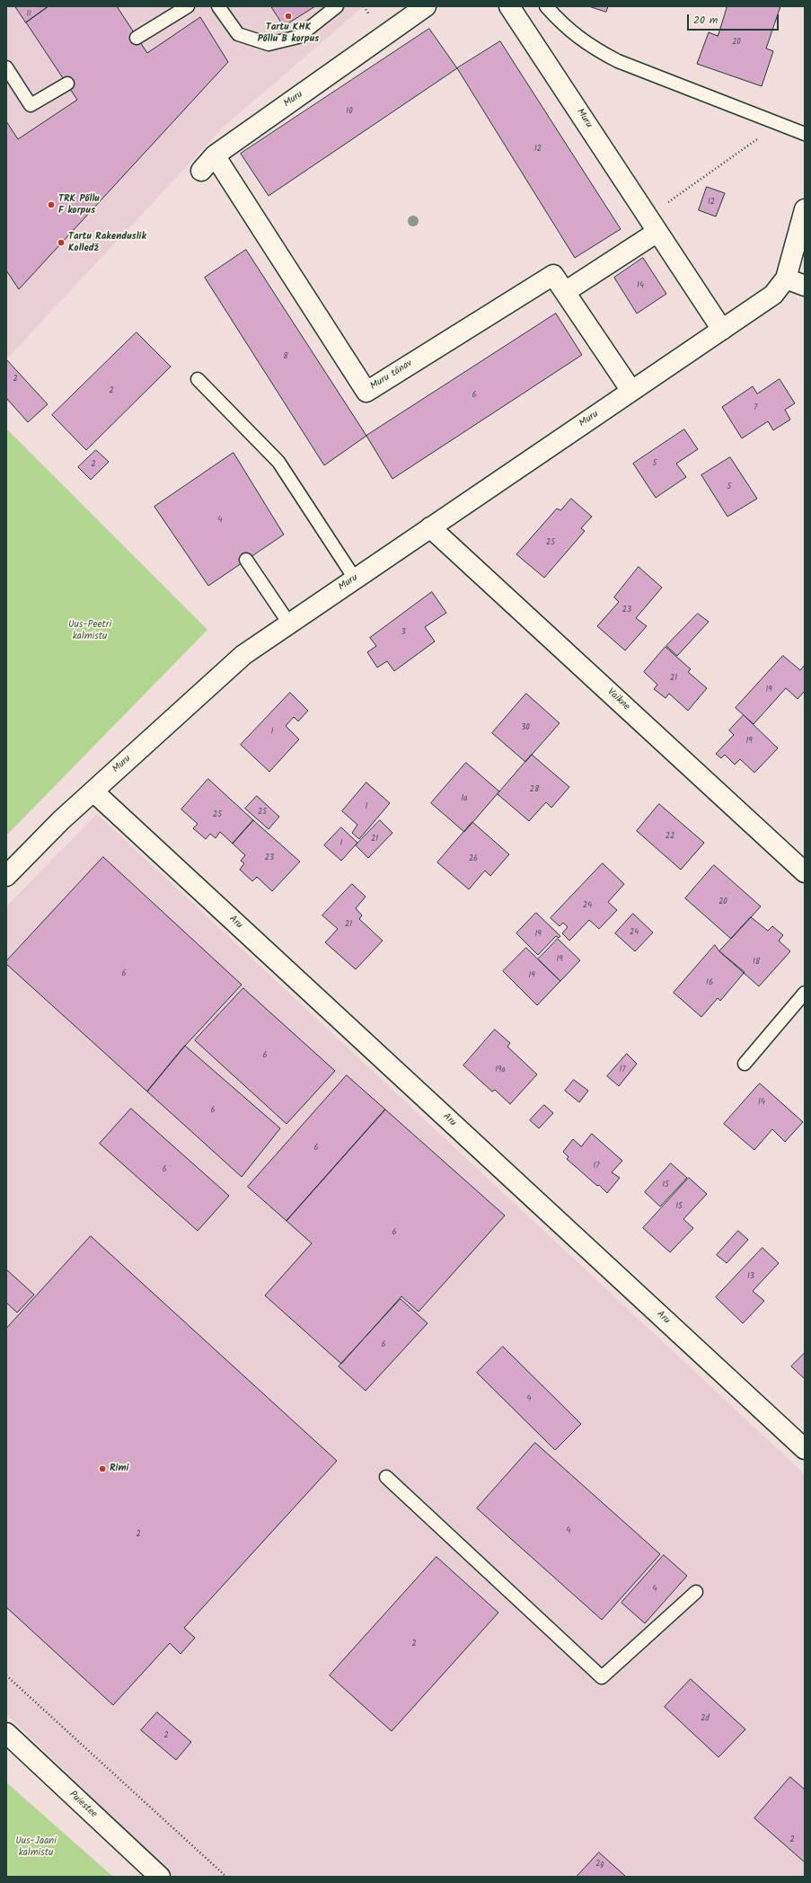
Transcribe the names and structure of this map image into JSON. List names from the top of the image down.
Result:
{
  "streets": {
    "main road": [
      "Muru",
      "Muru tänav",
      "Vaikne",
      "Aru",
      "Puiestee"
    ]
  },
  "crossings": [
    ["Muru", "Muru tänav"],
    ["Muru", "Vaikne"],
    ["Muru", "Aru"]
  ],
  "parks": ["Uus-Peetri kalmistu", "Uus-Jaani kalmistu"],
  "places": [
    "Tartu KHK Põllu B korpus",
    "TRK Põllu F korpus",
    "Tartu Rakenduslik Kolledž",
    "Rimi"
  ],
  "house_numbers": [
    "11",
    "20",
    "10",
    "12",
    "12",
    "14",
    "8",
    "2",
    "2",
    "6",
    "7",
    "5",
    "2",
    "5",
    "4",
    "25",
    "23",
    "3",
    "21",
    "19",
    "30",
    "1",
    "19",
    "28",
    "1a",
    "1",
    "25",
    "25",
    "22",
    "21",
    "1",
    "23",
    "26",
    "20",
    "24",
    "21",
    "24",
    "19",
    "19",
    "18",
    "6",
    "19",
    "16",
    "6",
    "19a",
    "17",
    "14",
    "6",
    "6",
    "17",
    "6",
    "15",
    "15",
    "6",
    "13",
    "6",
    "4",
    "4",
    "2",
    "4",
    "2",
    "2d",
    "2",
    "2",
    "2g"
  ],
  "scale_bar": "20 m"
}
